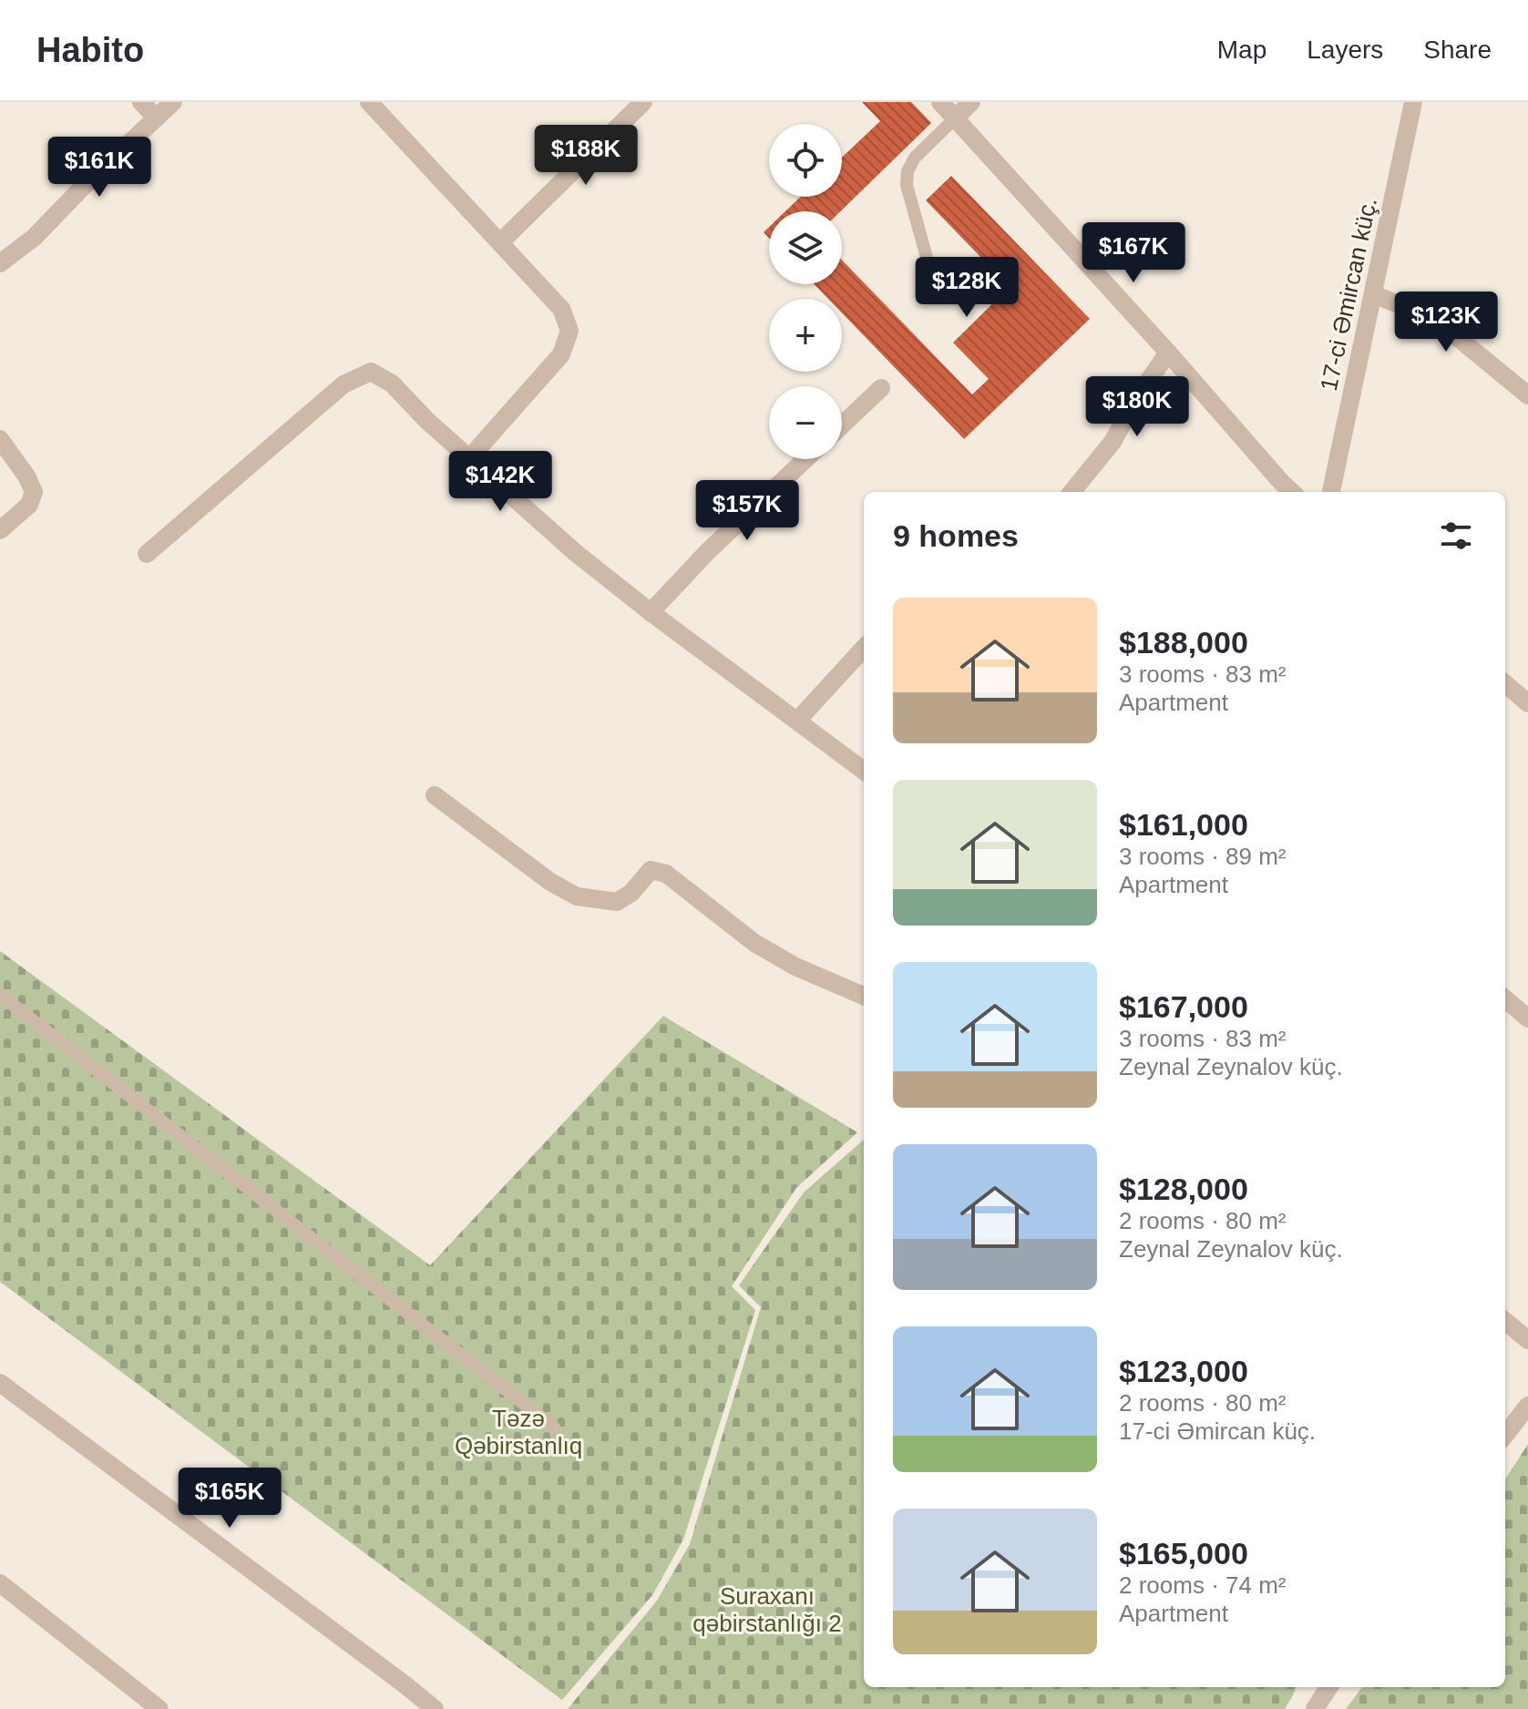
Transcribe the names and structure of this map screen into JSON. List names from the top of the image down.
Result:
{
  "streets": {
    "street": ["17-ci Əmircan küç."]
  },
  "parks": ["Təzə Qəbirstanlıq", "Suraxanı qəbirstanlığı 2"],
  "page": {
    "header": "Habito",
    "nav": ["Map", "Layers", "Share"],
    "map_buttons": ["+", "−"],
    "price": [
      "$188K",
      "$161K",
      "$167K",
      "$128K",
      "$123K",
      "$180K",
      "$142K",
      "$157K",
      "$165K"
    ],
    "heading": "9 homes",
    "list": [
      {
        "name": "$188,000",
        "note": "3 rooms · 83 m² · Apartment"
      },
      {
        "name": "$161,000",
        "note": "3 rooms · 89 m² · Apartment"
      },
      {
        "name": "$167,000",
        "note": "3 rooms · 83 m² · Zeynal Zeynalov küç."
      },
      {
        "name": "$128,000",
        "note": "2 rooms · 80 m² · Zeynal Zeynalov küç."
      },
      {
        "name": "$123,000",
        "note": "2 rooms · 80 m² · 17-ci Əmircan küç."
      },
      {
        "name": "$165,000",
        "note": "2 rooms · 74 m² · Apartment"
      }
    ]
  }
}
